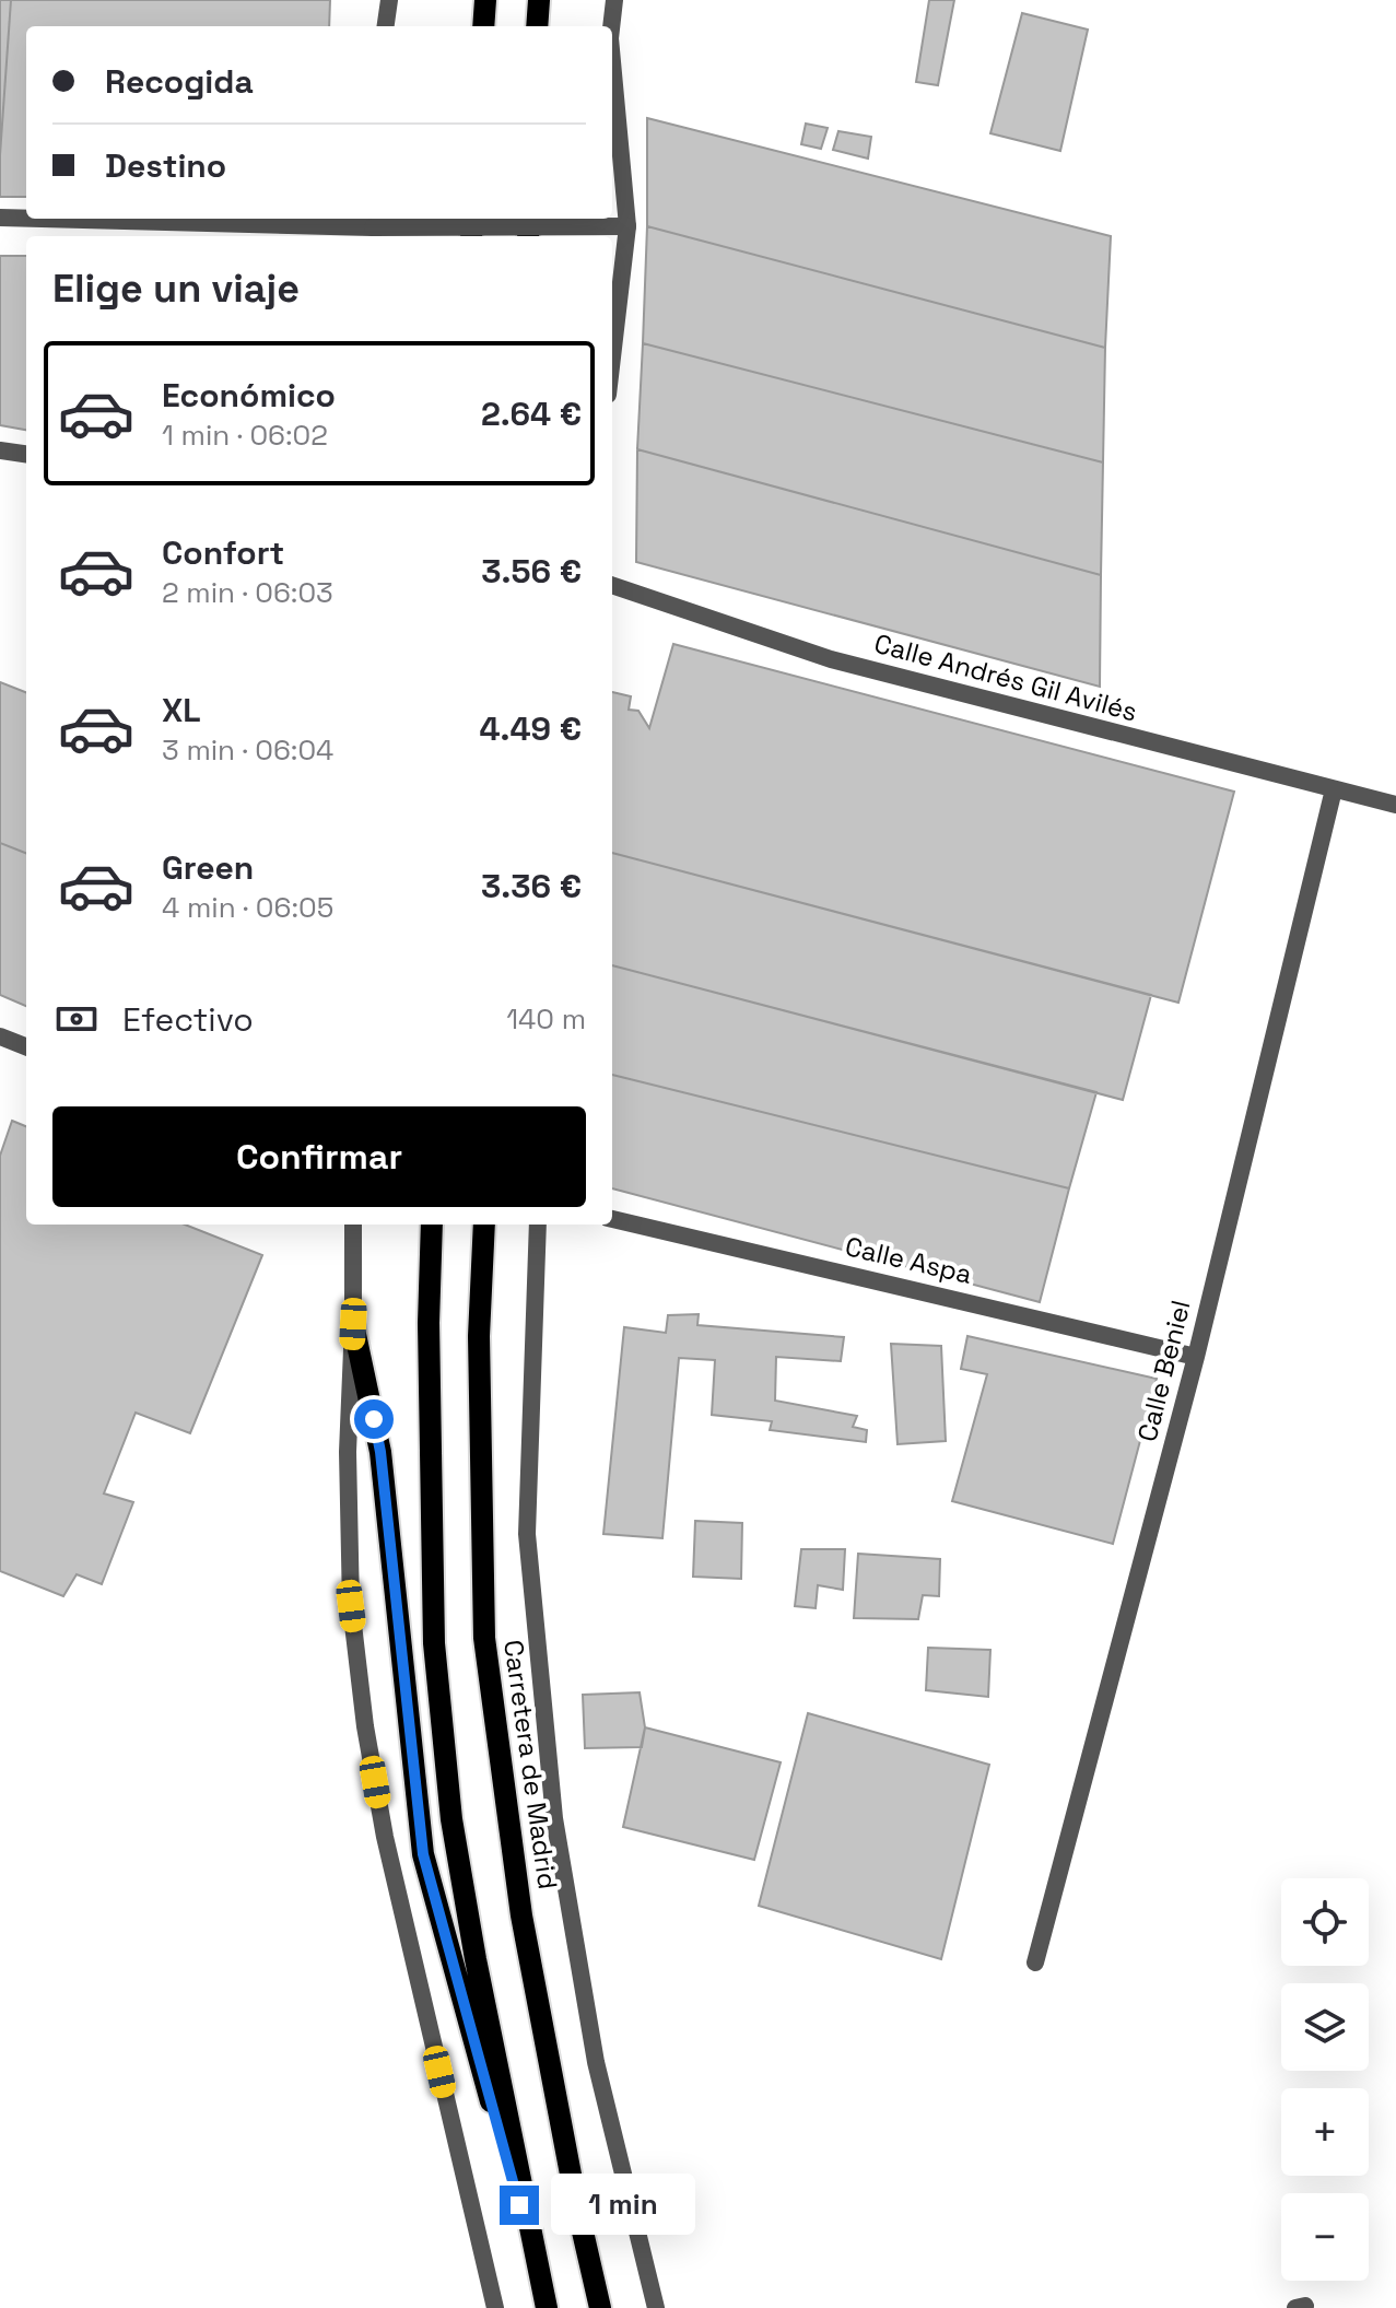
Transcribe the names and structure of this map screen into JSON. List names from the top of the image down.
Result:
{
  "streets": {
    "main road": ["Carretera de Madrid"],
    "street": ["Calle Andrés Gil Avilés", "Calle Aspa", "Calle Beniel"]
  },
  "crossings": [
    ["Calle Andrés Gil Avilés", "Calle Beniel"],
    ["Calle Aspa", "Calle Beniel"]
  ],
  "page": {
    "banner": ["Recogida", "Destino"],
    "heading": "Elige un viaje",
    "list": [
      {
        "name": "Económico",
        "note": "1 min · 06:02",
        "value": "2.64 €"
      },
      {
        "name": "Confort",
        "note": "2 min · 06:03",
        "value": "3.56 €"
      },
      {
        "name": "XL",
        "note": "3 min · 06:04",
        "value": "4.49 €"
      },
      {
        "name": "Green",
        "note": "4 min · 06:05",
        "value": "3.36 €"
      }
    ],
    "pay": ["Efectivo", "140 m"],
    "buttons": "Confirmar",
    "map_buttons": ["+", "−"],
    "bubble": "1 min"
  }
}
